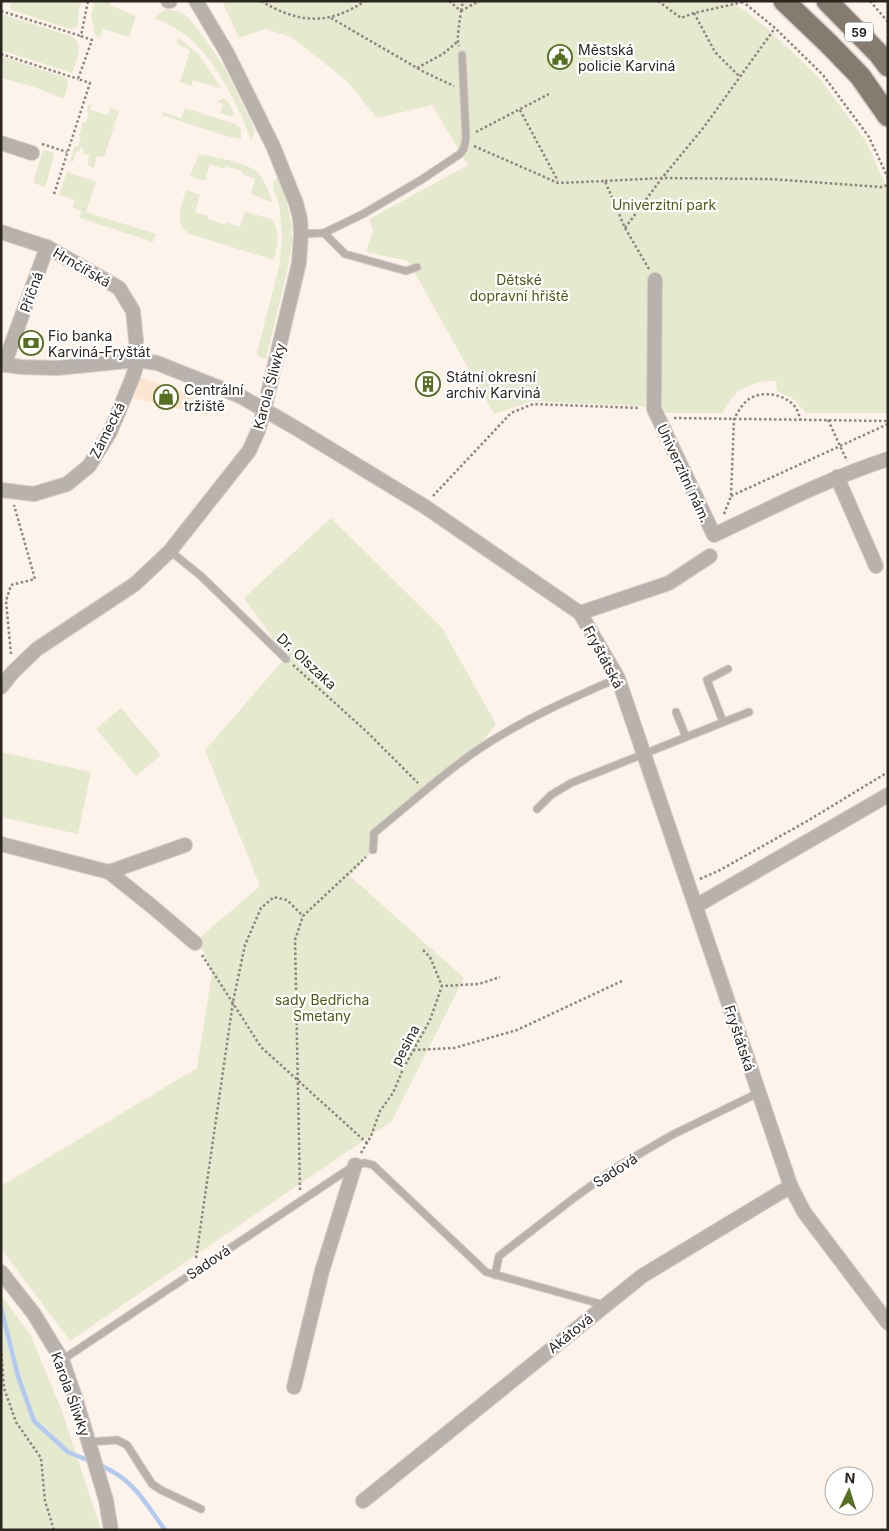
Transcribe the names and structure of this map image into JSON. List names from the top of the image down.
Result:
{
  "streets": {
    "main road": ["59"],
    "street": [
      "Hrnčířská",
      "Příčná",
      "Karola Śliwky",
      "Zámecká",
      "Univerzitní nám.",
      "Fryštátská",
      "Akátová"
    ],
    "lane": ["Dr. Olszaka", "Sadová"],
    "path": ["pesina"]
  },
  "crossings": [
    ["Hrnčířská", "Příčná"],
    ["Hrnčířská", "Zámecká"],
    ["Hrnčířská", "Fryštátská"],
    ["Příčná", "Fryštátská"],
    ["Karola Śliwky", "Fryštátská"],
    ["Karola Śliwky", "Dr. Olszaka"],
    ["Karola Śliwky", "Sadová"],
    ["Zámecká", "Fryštátská"],
    ["Fryštátská", "Sadová"],
    ["Fryštátská", "Akátová"],
    ["pesina", "Sadová"]
  ],
  "parks": ["Univerzitní park", "Dětské dopravní hřiště", "sady Bedřicha Smetany"],
  "places": {
    "public building": ["Městská policie Karviná"],
    "bank": ["Fio banka Karviná-Fryštát"],
    "building": ["Státní okresní archiv Karviná"],
    "shop": ["Centrální tržiště"]
  },
  "north": "top"
}
